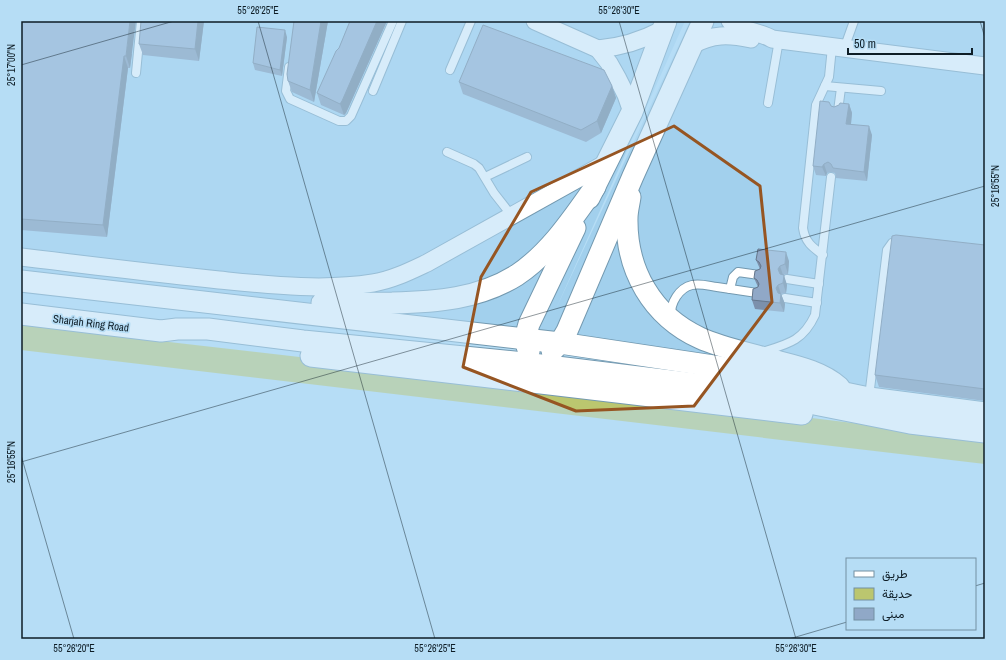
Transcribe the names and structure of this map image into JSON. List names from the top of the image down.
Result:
{
  "streets": {
    "street": ["Sharjah Ring Road"]
  },
  "legend": ["طريق", "حديقة", "مبنى"],
  "scale_bar": "50 m",
  "coordinates": [
    "55°26'25\"E",
    "55°26'30\"E",
    "25°17'00\"N",
    "25°16'55\"N",
    "55°26'20\"E"
  ]
}
